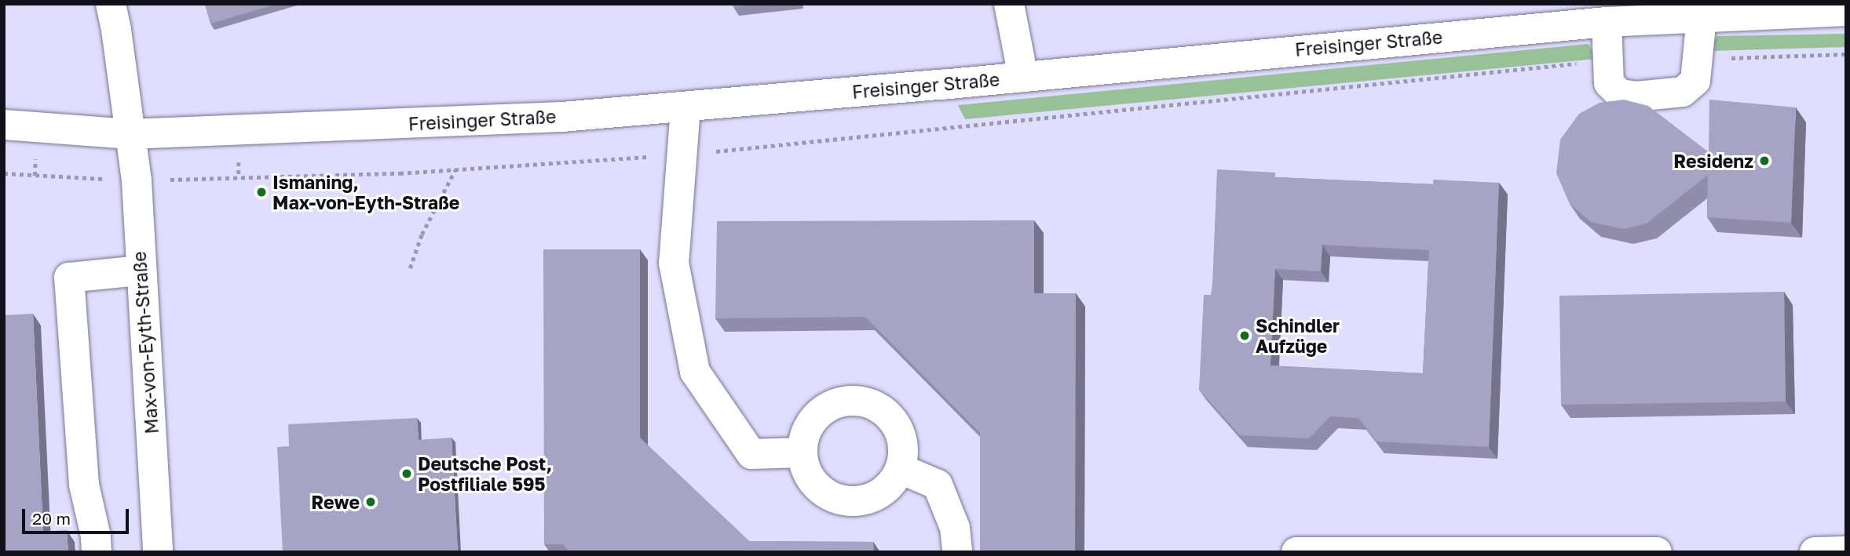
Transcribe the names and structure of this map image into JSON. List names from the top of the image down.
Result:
{
  "streets": {
    "main road": ["Freisinger Straße", "Max-von-Eyth-Straße"]
  },
  "crossings": [
    ["Freisinger Straße", "Max-von-Eyth-Straße"]
  ],
  "places": [
    "Residenz",
    "Ismaning, Max-von-Eyth-Straße",
    "Schindler Aufzüge",
    "Deutsche Post, Postfiliale 595",
    "Rewe"
  ],
  "scale_bar": "20 m"
}
